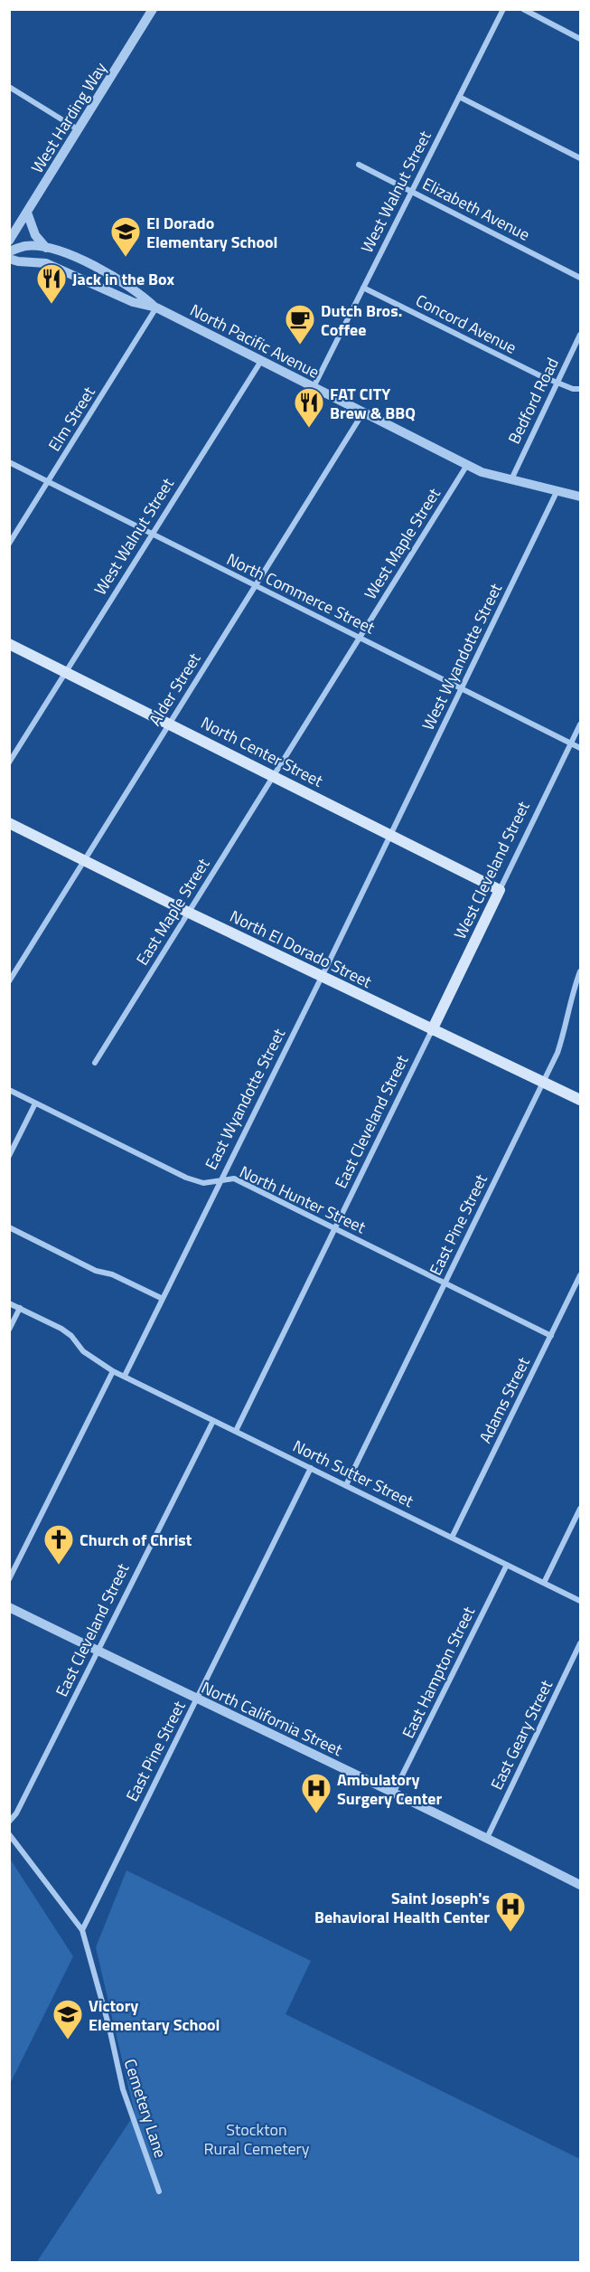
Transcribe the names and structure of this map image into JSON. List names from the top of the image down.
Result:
{
  "streets": {
    "main road": ["North Center Street", "West Cleveland Street", "North El Dorado Street"],
    "street": [
      "West Harding Way",
      "West Walnut Street",
      "Elizabeth Avenue",
      "Concord Avenue",
      "North Pacific Avenue",
      "Bedford Road",
      "Elm Street",
      "West Maple Street",
      "North Commerce Street",
      "West Wyandotte Street",
      "Alder Street",
      "East Maple Street",
      "East Wyandotte Street",
      "East Cleveland Street",
      "North Hunter Street",
      "East Pine Street",
      "Adams Street",
      "North Sutter Street",
      "East Hampton Street",
      "North California Street",
      "East Geary Street",
      "Cemetery Lane"
    ]
  },
  "crossings": [
    ["West Walnut Street", "Elizabeth Avenue"],
    ["West Walnut Street", "Concord Avenue"],
    ["West Walnut Street", "North Pacific Avenue"],
    ["West Walnut Street", "North Commerce Street"],
    ["West Walnut Street", "North Center Street"],
    ["Concord Avenue", "Bedford Road"],
    ["North Pacific Avenue", "Bedford Road"],
    ["North Pacific Avenue", "Elm Street"],
    ["North Pacific Avenue", "West Maple Street"],
    ["North Pacific Avenue", "West Wyandotte Street"],
    ["North Pacific Avenue", "Alder Street"],
    ["Elm Street", "North Commerce Street"],
    ["West Maple Street", "North Commerce Street"],
    ["West Maple Street", "North Center Street"],
    ["West Maple Street", "East Maple Street"],
    ["North Commerce Street", "West Wyandotte Street"],
    ["North Commerce Street", "Alder Street"],
    ["North Commerce Street", "West Cleveland Street"],
    ["West Wyandotte Street", "North Center Street"],
    ["West Wyandotte Street", "East Wyandotte Street"],
    ["Alder Street", "North Center Street"],
    ["Alder Street", "North El Dorado Street"],
    ["North Center Street", "West Cleveland Street"],
    ["North Center Street", "East Maple Street"],
    ["North Center Street", "East Wyandotte Street"],
    ["West Cleveland Street", "North El Dorado Street"],
    ["West Cleveland Street", "East Cleveland Street"],
    ["East Maple Street", "North El Dorado Street"],
    ["North El Dorado Street", "East Wyandotte Street"],
    ["North El Dorado Street", "East Cleveland Street"],
    ["North El Dorado Street", "East Pine Street"],
    ["East Wyandotte Street", "North Hunter Street"],
    ["East Wyandotte Street", "North Sutter Street"],
    ["East Cleveland Street", "North Hunter Street"],
    ["East Cleveland Street", "North Sutter Street"],
    ["East Cleveland Street", "North California Street"],
    ["North Hunter Street", "East Pine Street"],
    ["North Hunter Street", "Adams Street"],
    ["East Pine Street", "North Sutter Street"],
    ["East Pine Street", "North California Street"],
    ["East Pine Street", "Cemetery Lane"],
    ["Adams Street", "North Sutter Street"],
    ["North Sutter Street", "East Hampton Street"],
    ["East Hampton Street", "North California Street"],
    ["North California Street", "East Geary Street"]
  ],
  "parks": ["Stockton Rural Cemetery"],
  "places": {
    "school or university": ["El Dorado Elementary School", "Victory Elementary School"],
    "restaurant": ["Jack in the Box", "FAT CITY Brew & BBQ"],
    "cafe": ["Dutch Bros. Coffee"],
    "church": ["Church of Christ"],
    "hospital": ["Ambulatory Surgery Center", "Saint Joseph's Behavioral Health Center"]
  }
}
